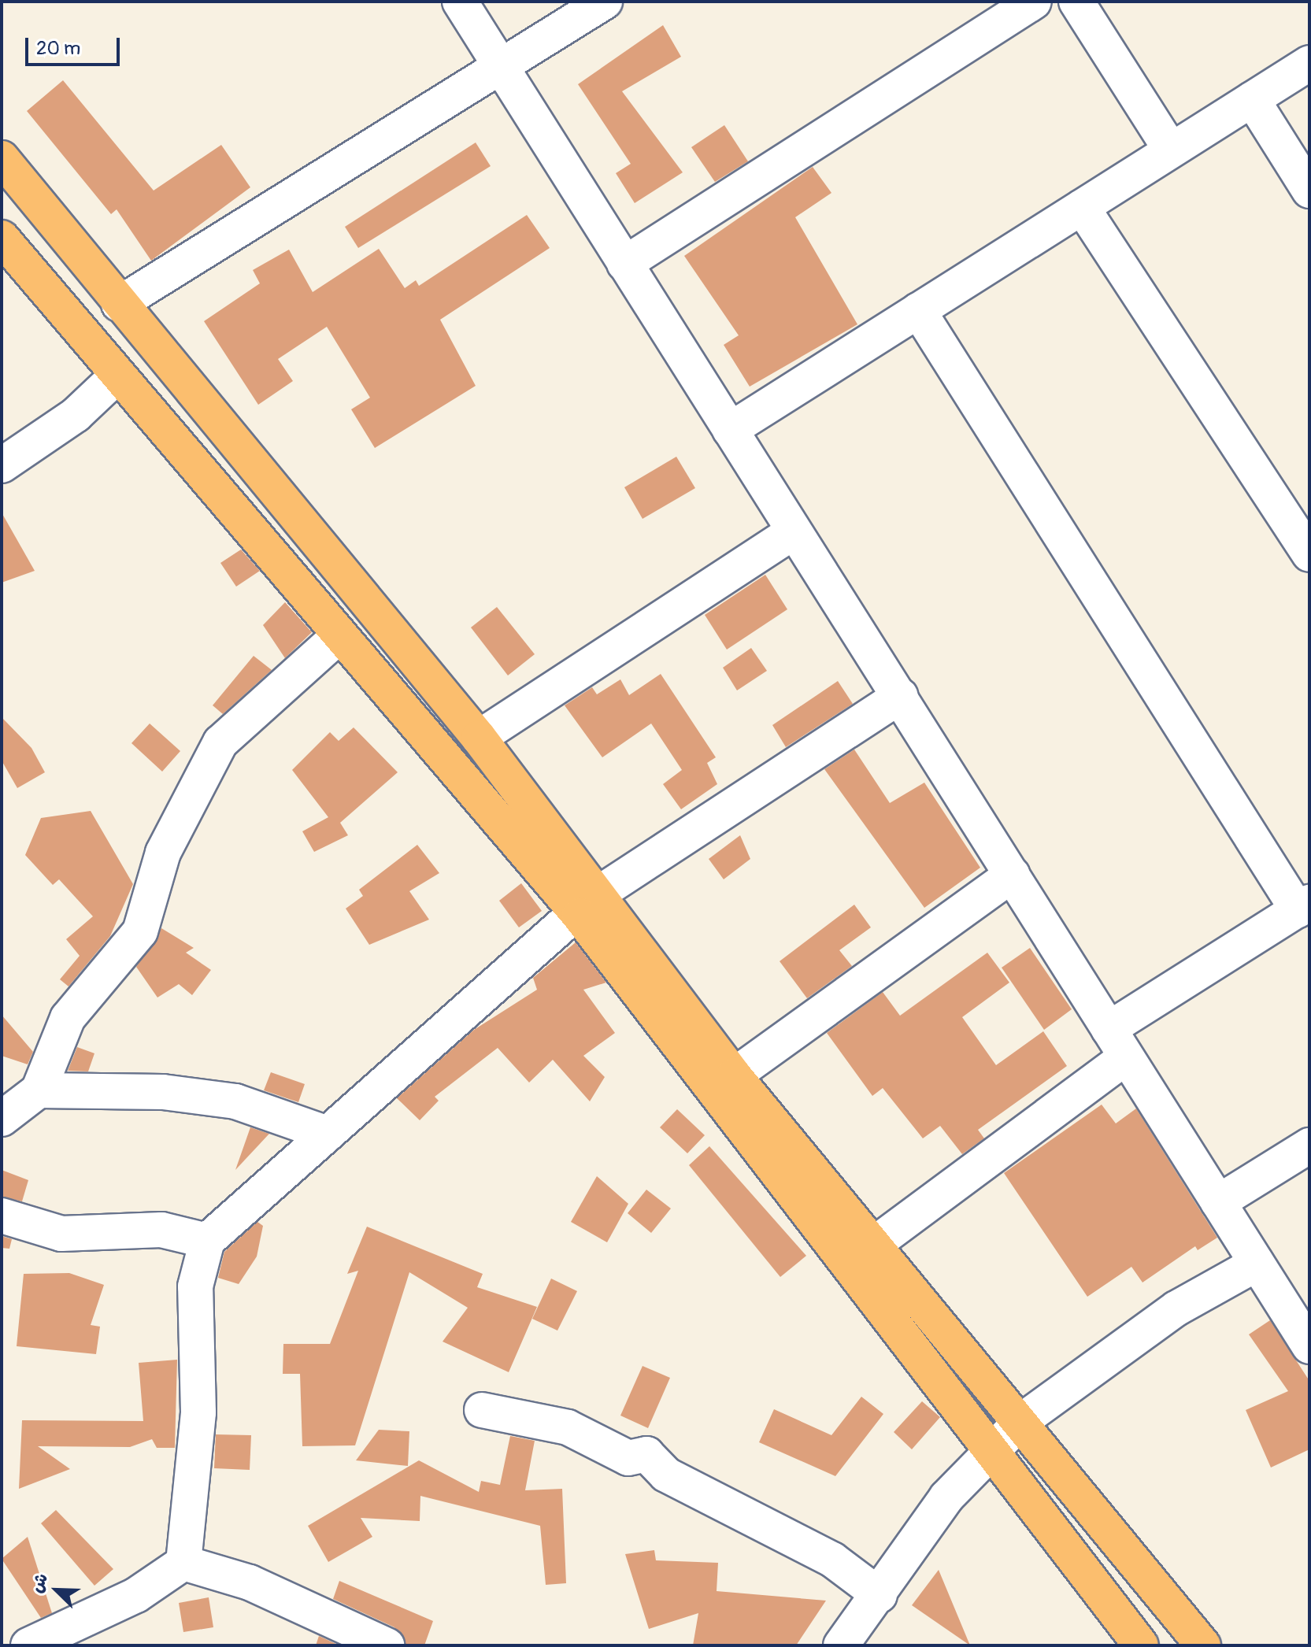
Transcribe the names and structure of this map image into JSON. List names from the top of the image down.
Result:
{
  "scale_bar": "20 m",
  "north": "top left"
}
